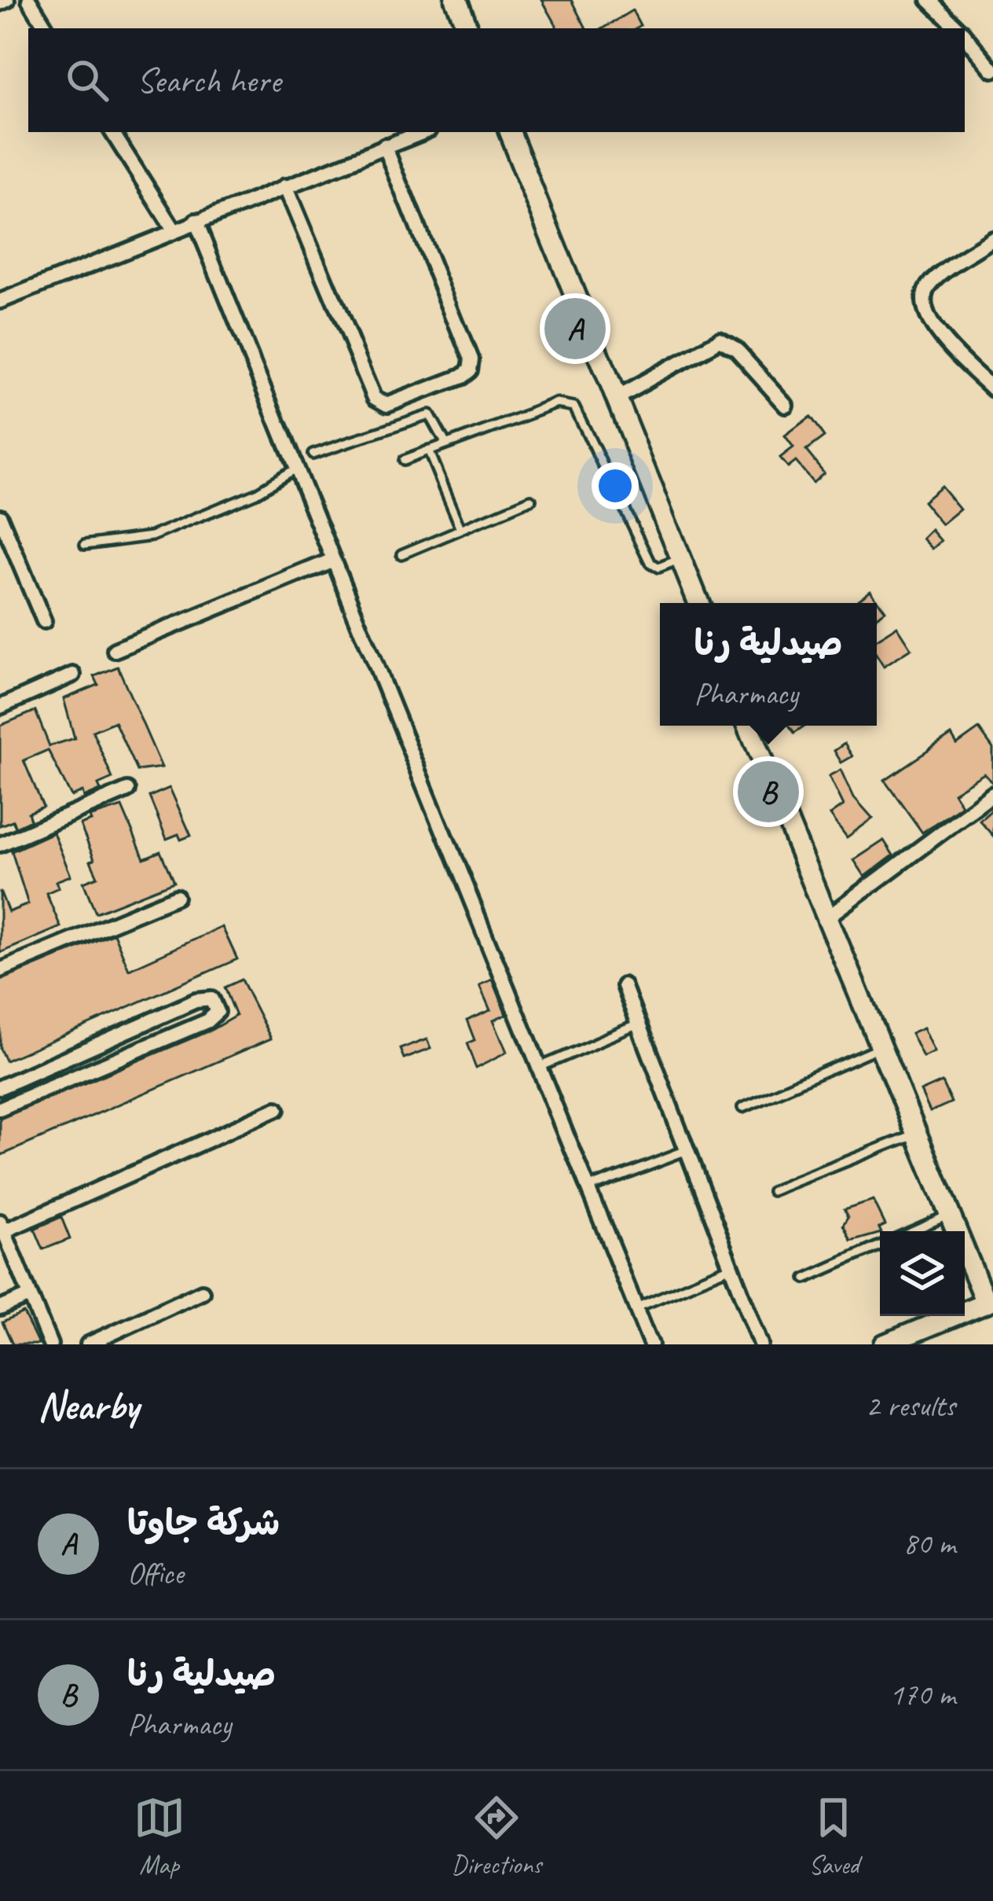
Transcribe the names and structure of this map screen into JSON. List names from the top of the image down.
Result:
{
  "page": {
    "search": "Search here",
    "pins": ["A", "B"],
    "popup": ["صيدلية رنا", "Pharmacy"],
    "heading": ["Nearby", "2 results"],
    "list": [
      {
        "mark": "A",
        "name": "شركة جاوتا",
        "note": "Office",
        "value": "80 m"
      },
      {
        "mark": "B",
        "name": "صيدلية رنا",
        "note": "Pharmacy",
        "value": "170 m"
      }
    ],
    "nav": ["Map", "Directions", "Saved"]
  }
}
